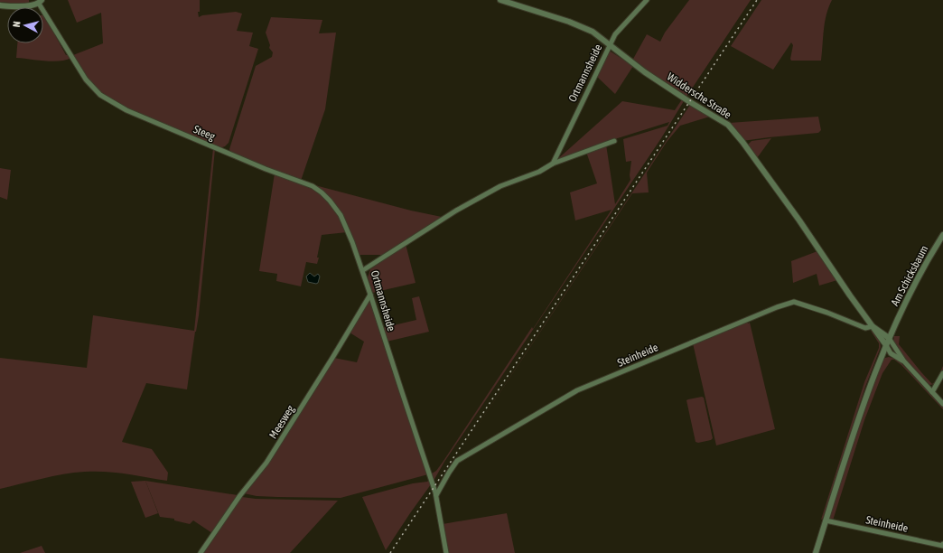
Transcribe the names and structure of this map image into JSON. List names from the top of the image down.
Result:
{
  "streets": {
    "street": [
      "Ortmannsheide",
      "Widdersche Straße",
      "Steeg",
      "Am Schicksbaum",
      "Steinheide",
      "Meesweg"
    ]
  },
  "crossings": [
    ["Ortmannsheide", "Widdersche Straße"],
    ["Ortmannsheide", "Steeg"],
    ["Ortmannsheide", "Steinheide"],
    ["Ortmannsheide", "Meesweg"],
    ["Widdersche Straße", "Am Schicksbaum"],
    ["Widdersche Straße", "Steinheide"],
    ["Am Schicksbaum", "Steinheide"]
  ],
  "north": "left"
}
